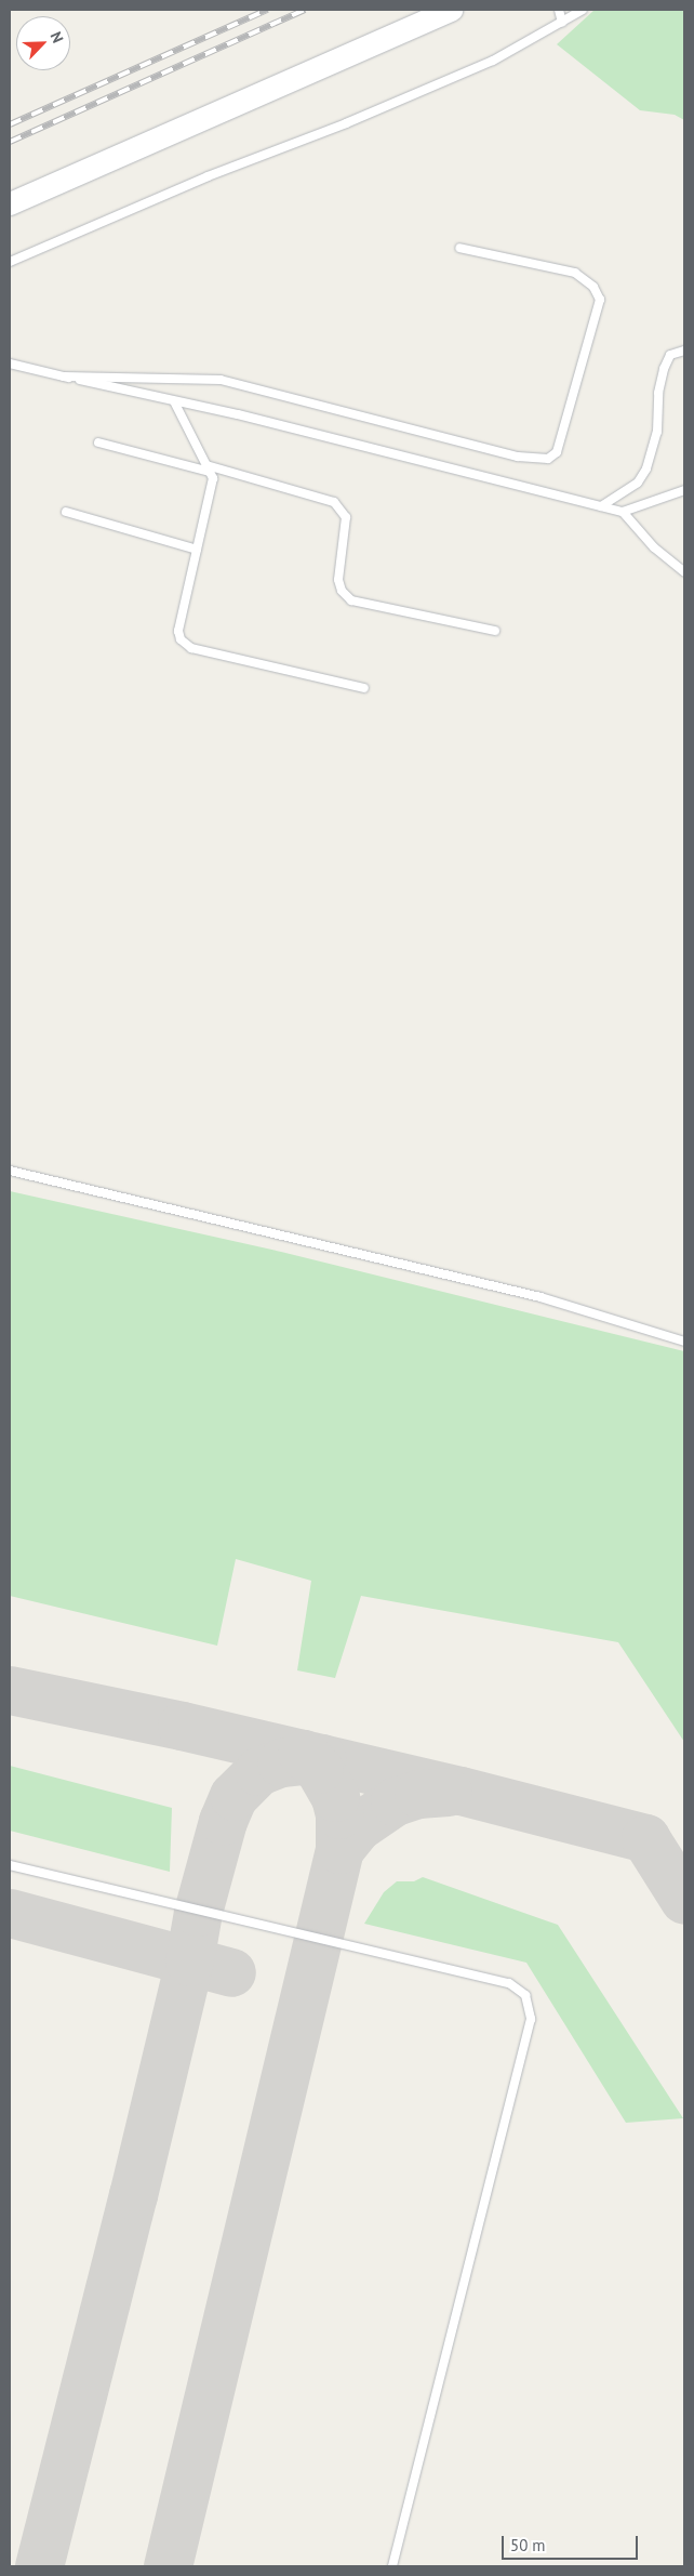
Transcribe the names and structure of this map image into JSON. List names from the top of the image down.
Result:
{
  "scale_bar": "50 m",
  "north": "top right"
}
